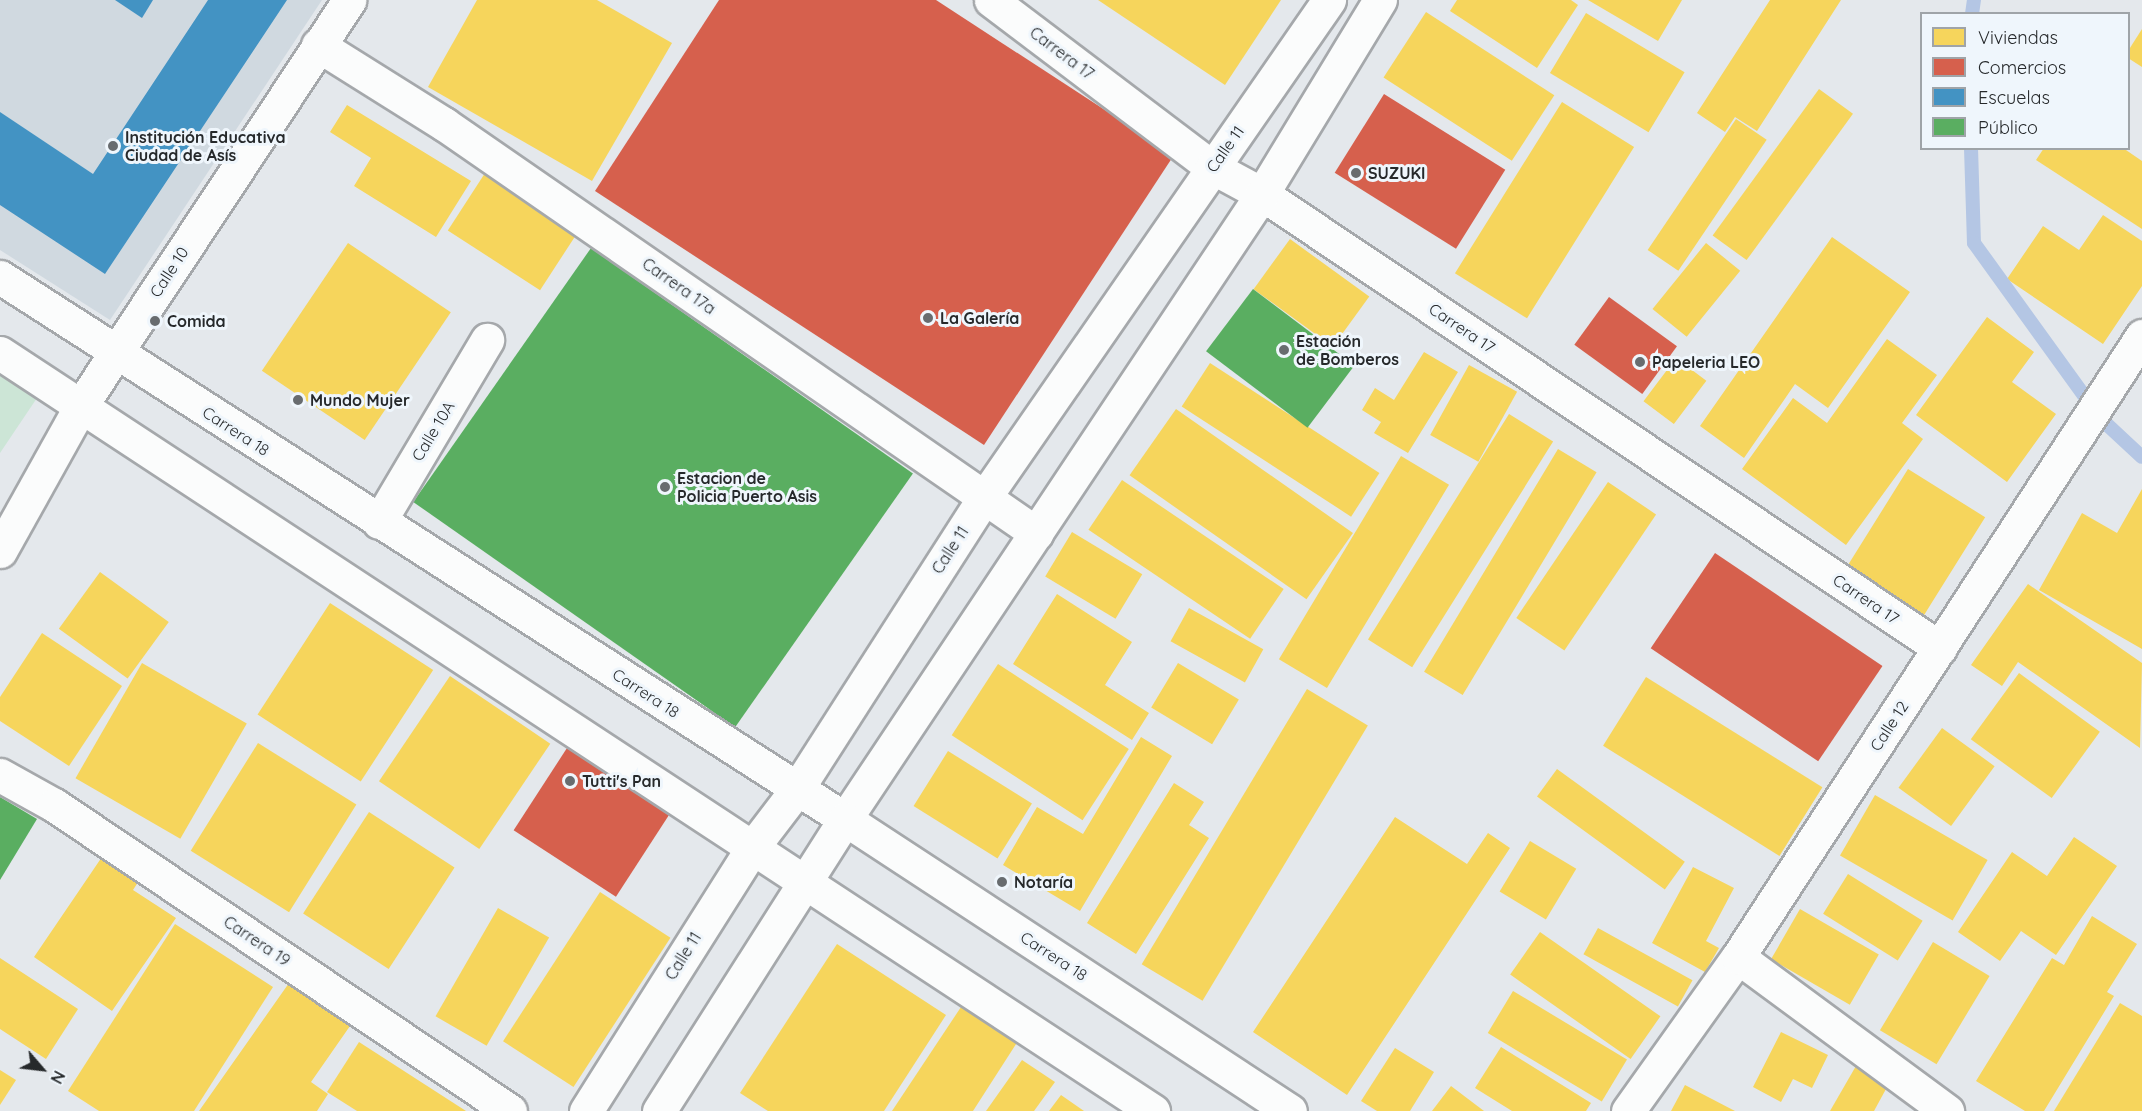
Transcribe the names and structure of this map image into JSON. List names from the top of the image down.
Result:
{
  "streets": {
    "street": [
      "Carrera 17",
      "Calle 11",
      "Calle 10",
      "Carrera 17a",
      "Carrera 18",
      "Calle 10A",
      "Calle 12",
      "Carrera 19"
    ]
  },
  "crossings": [
    ["Carrera 17", "Calle 11"],
    ["Carrera 17", "Calle 12"],
    ["Calle 11", "Carrera 17a"],
    ["Calle 11", "Carrera 18"],
    ["Calle 10", "Carrera 17a"],
    ["Calle 10", "Carrera 18"],
    ["Carrera 18", "Calle 10A"]
  ],
  "places": [
    "Institución Educativa Ciudad de Asís",
    "SUZUKI",
    "La Galería",
    "Comida",
    "Estación de Bomberos",
    "Papeleria LEO",
    "Mundo Mujer",
    "Estacion de Policia Puerto Asis",
    "Tutti's Pan",
    "Notaría"
  ],
  "legend": [
    "Viviendas",
    "Comercios",
    "Escuelas",
    "Público"
  ],
  "north": "bottom right"
}
